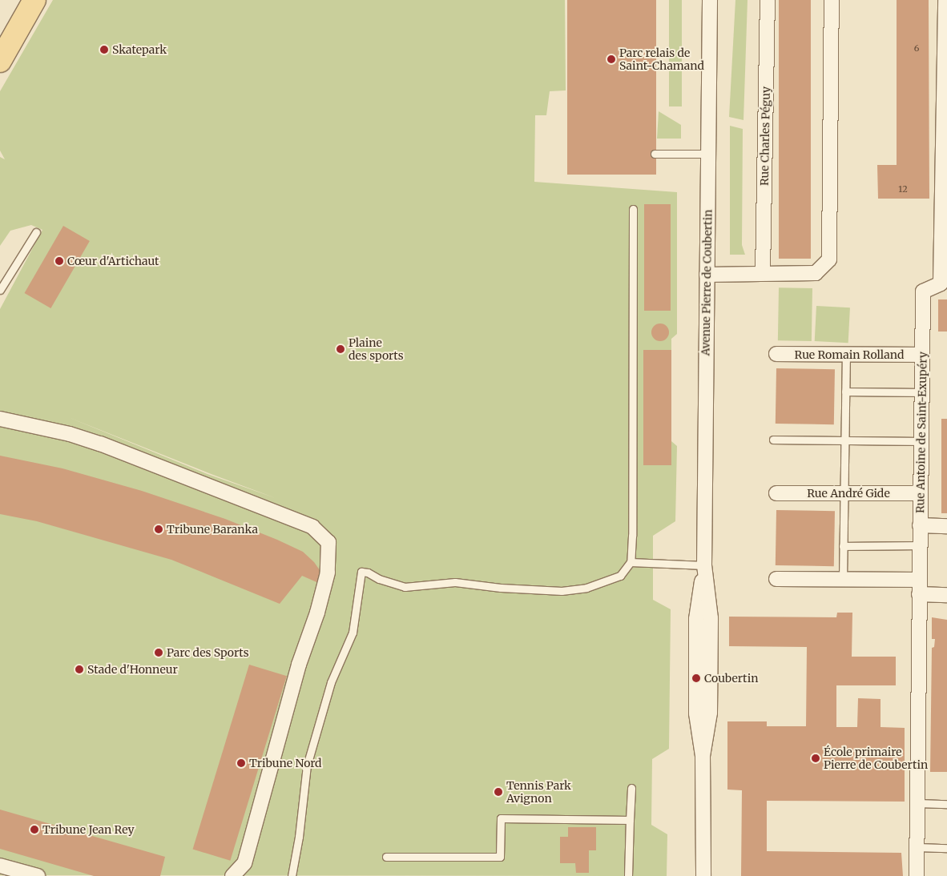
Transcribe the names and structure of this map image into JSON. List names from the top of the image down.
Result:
{
  "streets": {
    "street": [
      "Rue Charles Péguy",
      "Avenue Pierre de Coubertin",
      "Rue Romain Rolland",
      "Rue Antoine de Saint-Exupéry",
      "Rue André Gide"
    ]
  },
  "crossings": [
    ["Rue Romain Rolland", "Rue Antoine de Saint-Exupéry"],
    ["Rue Antoine de Saint-Exupéry", "Rue André Gide"]
  ],
  "places": [
    "Skatepark",
    "Parc relais de Saint-Chamand",
    "Cœur d'Artichaut",
    "Plaine des sports",
    "Tribune Baranka",
    "Parc des Sports",
    "Stade d'Honneur",
    "Coubertin",
    "École primaire Pierre de Coubertin",
    "Tribune Nord",
    "Tennis Park Avignon",
    "Tribune Jean Rey"
  ],
  "house_numbers": ["6", "12"]
}
